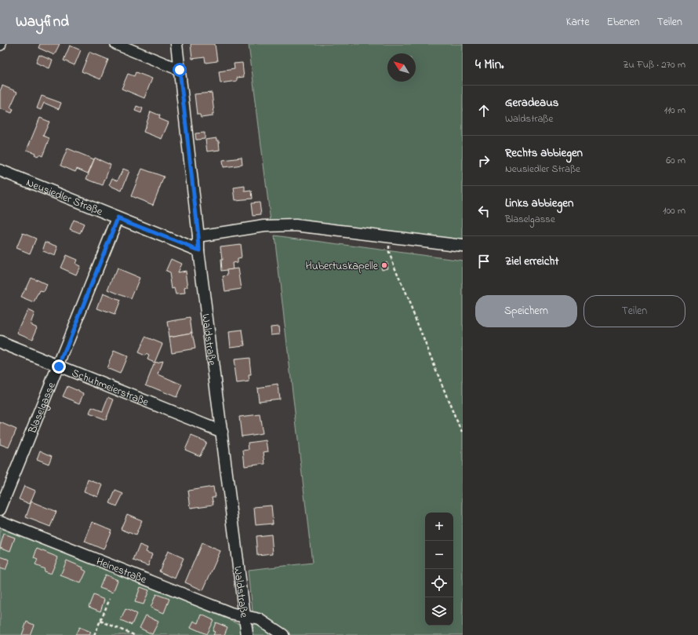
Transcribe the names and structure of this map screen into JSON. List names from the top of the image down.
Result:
{
  "streets": {
    "street": [
      "Neusiedler Straße",
      "Waldstraße",
      "Schuhmeierstraße",
      "Blaselgasse",
      "Heinestraße"
    ]
  },
  "crossings": [
    ["Neusiedler Straße", "Waldstraße"],
    ["Neusiedler Straße", "Blaselgasse"],
    ["Waldstraße", "Schuhmeierstraße"],
    ["Waldstraße", "Heinestraße"],
    ["Schuhmeierstraße", "Blaselgasse"]
  ],
  "places": ["Hubertuskapelle"],
  "north": "top left",
  "page": {
    "header": "Wayfind",
    "nav": ["Karte", "Ebenen", "Teilen"],
    "heading": ["4 Min.", "Zu Fuß · 270 m"],
    "list": [
      ["Geradeaus", "Waldstraße", "110 m"],
      ["Rechts abbiegen", "Neusiedler Straße", "60 m"],
      ["Links abbiegen", "Blaselgasse", "100 m"],
      "Ziel erreicht"
    ],
    "buttons": ["Speichern", "Teilen"],
    "map_buttons": ["+", "−"]
  }
}
